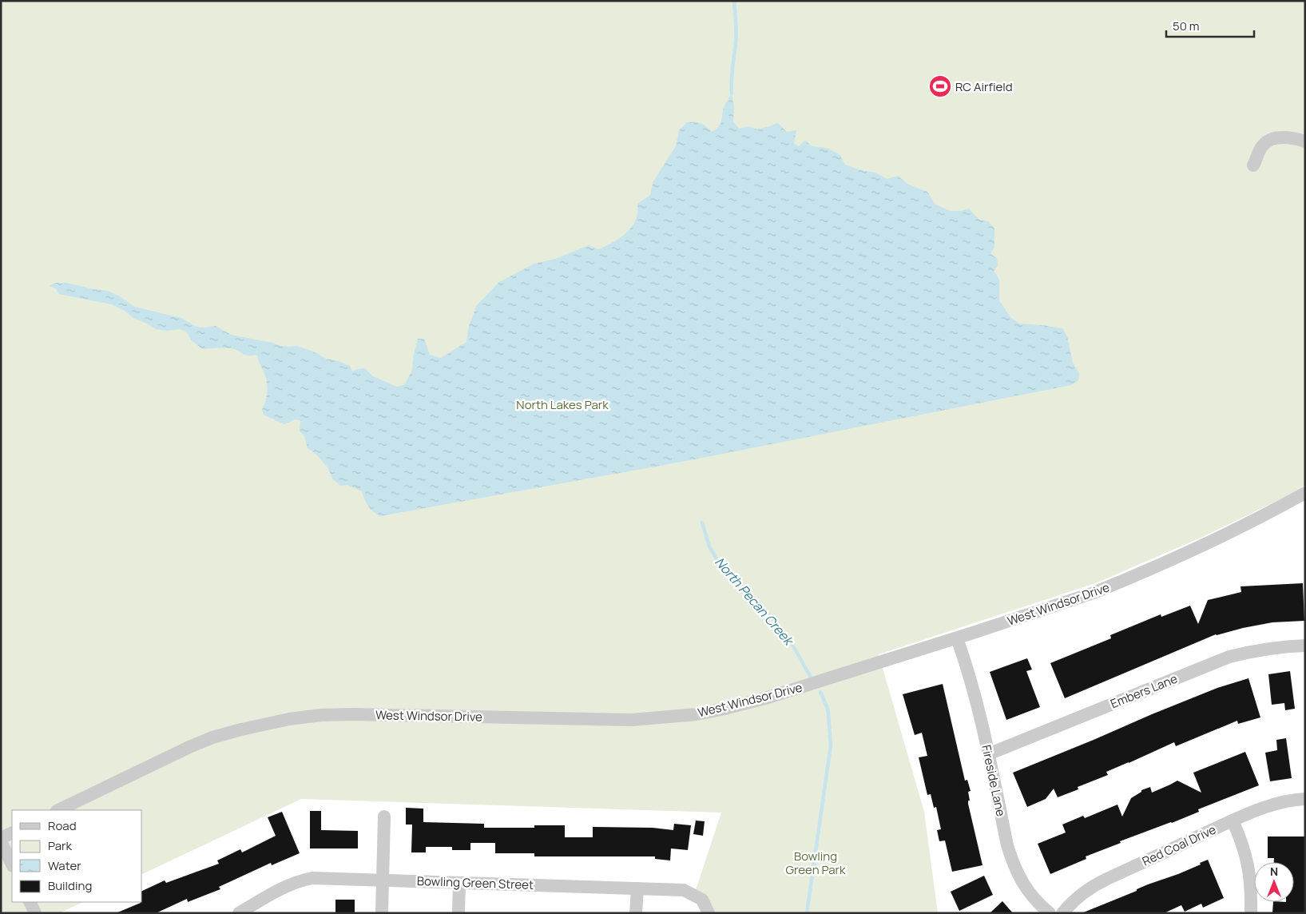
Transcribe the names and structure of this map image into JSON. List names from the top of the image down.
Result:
{
  "streets": {
    "street": [
      "West Windsor Drive",
      "Embers Lane",
      "Fireside Lane",
      "Red Coal Drive",
      "Bowling Green Street"
    ]
  },
  "crossings": [
    ["West Windsor Drive", "Fireside Lane"],
    ["Embers Lane", "Fireside Lane"]
  ],
  "water": ["North Pecan Creek"],
  "parks": ["North Lakes Park", "Bowling Green Park"],
  "places": {
    "sports": ["RC Airfield"]
  },
  "legend": [
    "Road",
    "Park",
    "Water",
    "Building"
  ],
  "scale_bar": "50 m",
  "north": "top"
}
